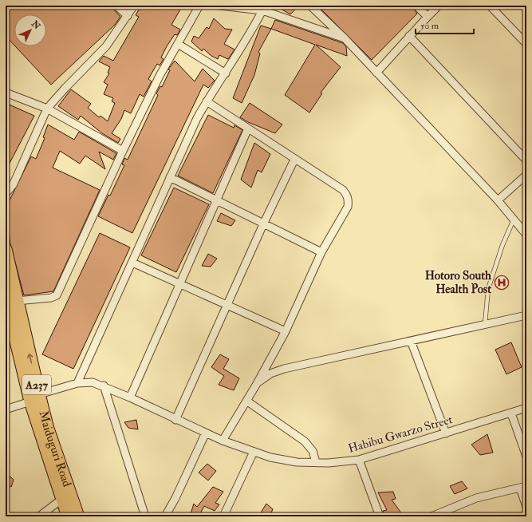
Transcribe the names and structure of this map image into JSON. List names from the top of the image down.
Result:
{
  "streets": {
    "highway": ["A237", "Maiduguri Road"],
    "street": ["Habibu Gwarzo Street"]
  },
  "crossings": [
    ["Habibu Gwarzo Street", "Maiduguri Road"]
  ],
  "places": {
    "hospital": ["Hotoro South Health Post"]
  },
  "scale_bar": "50 m",
  "north": "top right"
}
